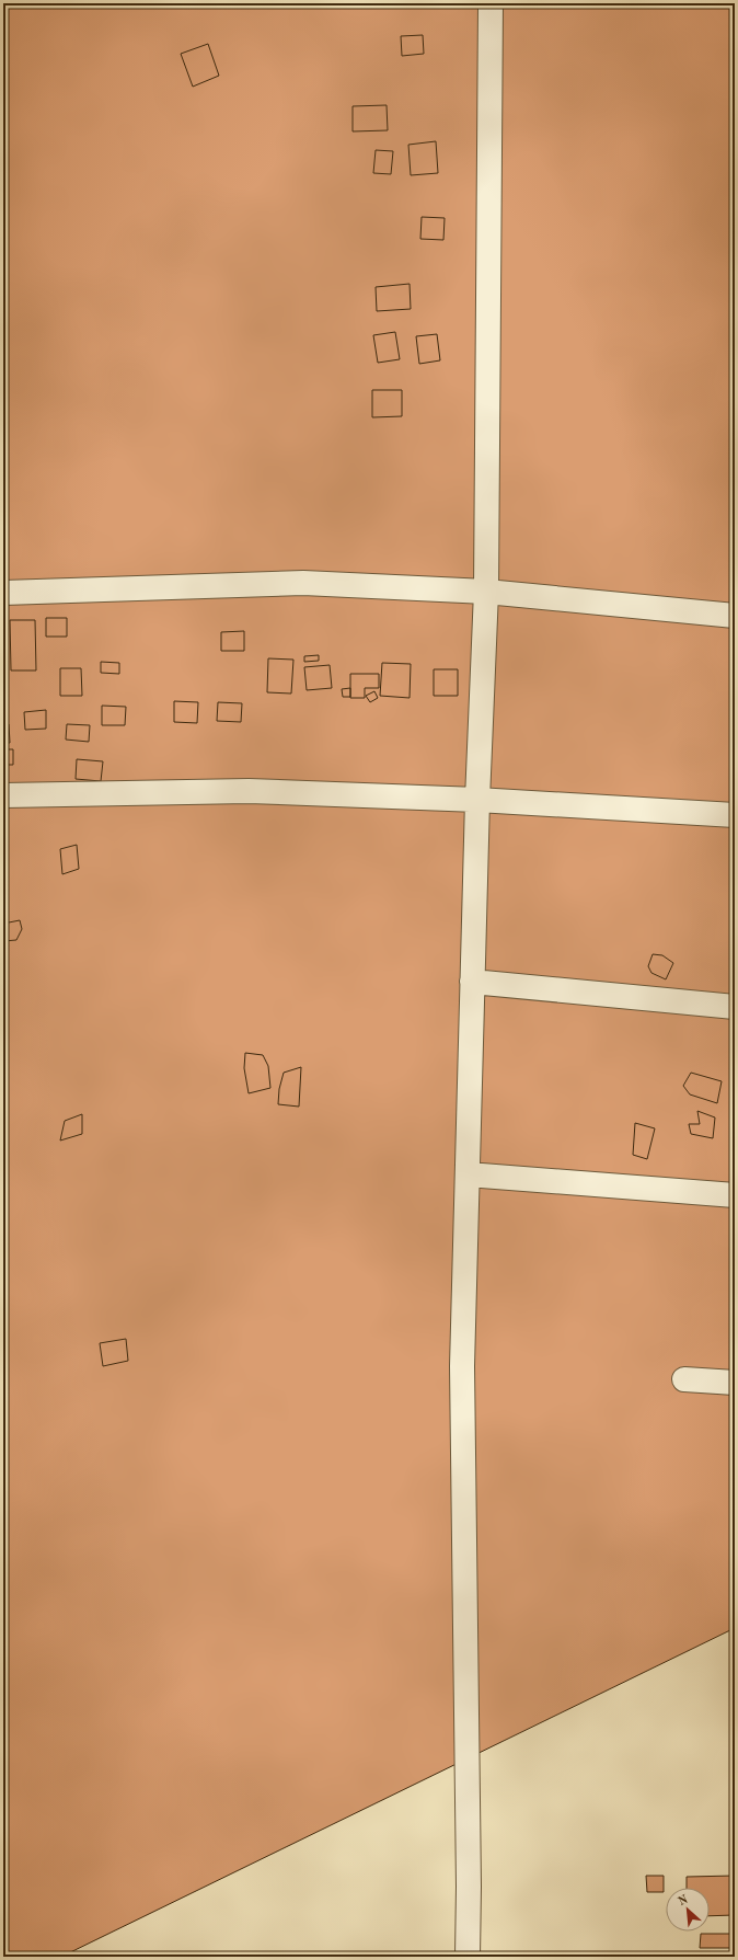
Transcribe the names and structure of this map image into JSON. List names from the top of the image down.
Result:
{
  "north": "top left"
}
